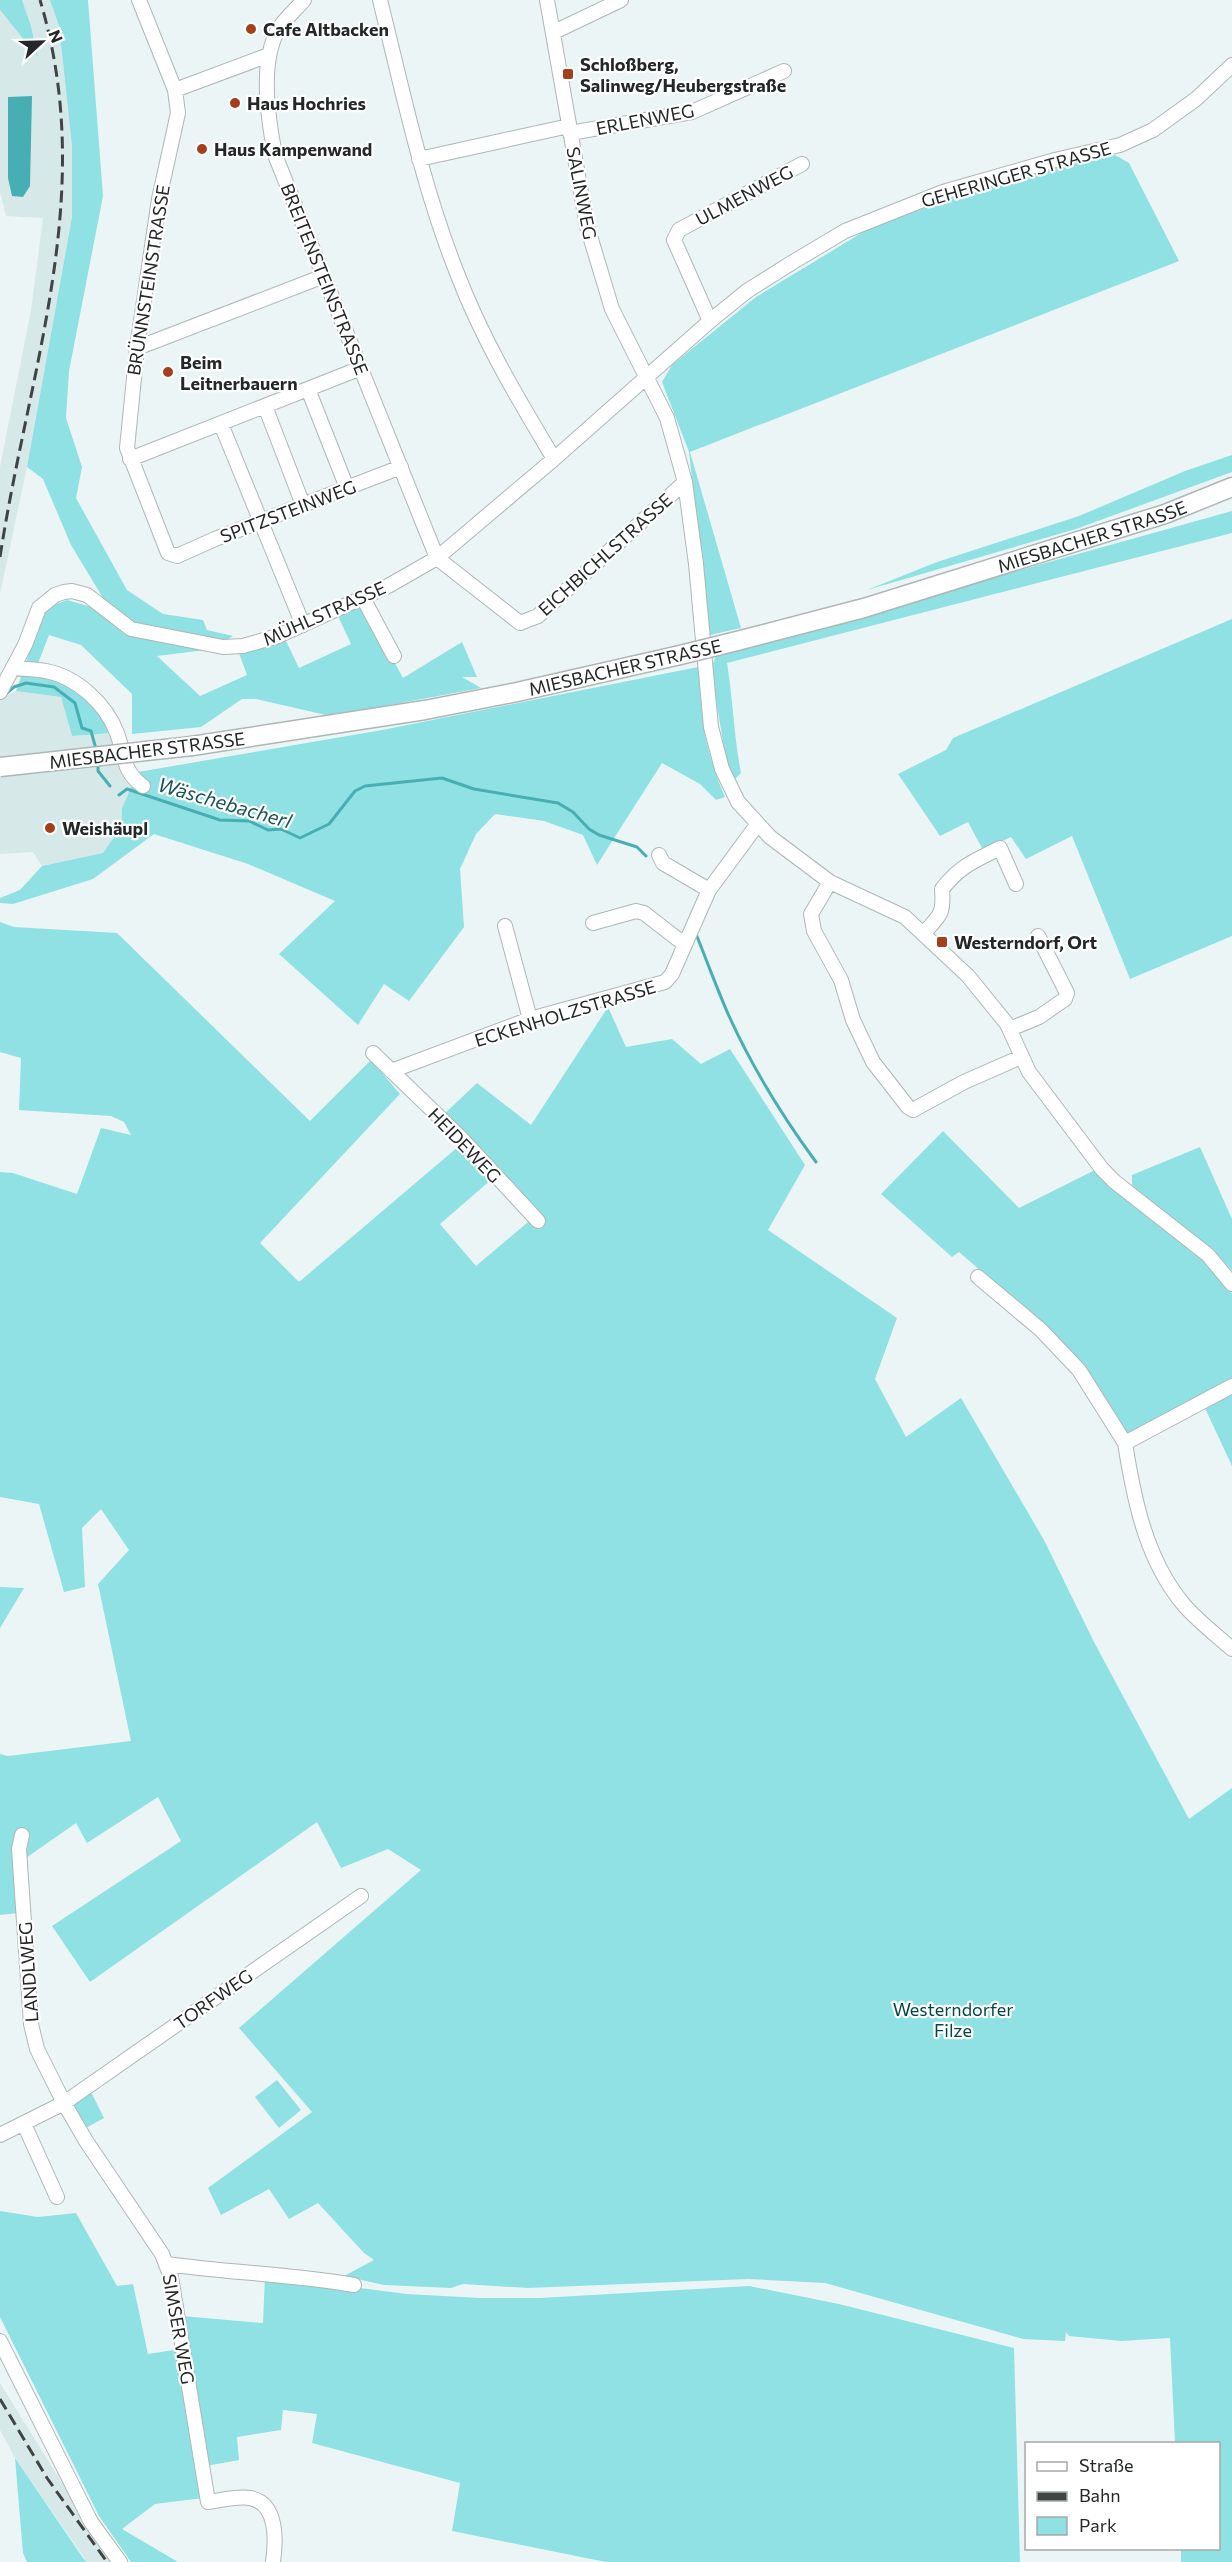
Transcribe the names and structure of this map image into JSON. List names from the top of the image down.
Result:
{
  "streets": {
    "main road": ["MIESBACHER STRASSE"],
    "street": [
      "ERLENWEG",
      "GEHERINGER STRASSE",
      "SALINWEG",
      "ULMENWEG",
      "BREITENSTEINSTRASSE",
      "BRÜNNSTEINSTRASSE",
      "SPITZSTEINWEG",
      "EICHBICHLSTRASSE",
      "MÜHLSTRASSE",
      "ECKENHOLZSTRASSE",
      "HEIDEWEG",
      "LANDLWEG",
      "TORFWEG",
      "SIMSER WEG"
    ]
  },
  "crossings": [
    ["ERLENWEG", "SALINWEG"],
    ["GEHERINGER STRASSE", "SALINWEG"],
    ["GEHERINGER STRASSE", "ULMENWEG"],
    ["GEHERINGER STRASSE", "MÜHLSTRASSE"],
    ["SALINWEG", "EICHBICHLSTRASSE"],
    ["SALINWEG", "MÜHLSTRASSE"],
    ["SALINWEG", "ECKENHOLZSTRASSE"],
    ["BREITENSTEINSTRASSE", "SPITZSTEINWEG"],
    ["BREITENSTEINSTRASSE", "EICHBICHLSTRASSE"],
    ["BREITENSTEINSTRASSE", "MÜHLSTRASSE"],
    ["BRÜNNSTEINSTRASSE", "SPITZSTEINWEG"],
    ["EICHBICHLSTRASSE", "MÜHLSTRASSE"],
    ["ECKENHOLZSTRASSE", "HEIDEWEG"],
    ["LANDLWEG", "TORFWEG"],
    ["LANDLWEG", "SIMSER WEG"],
    ["TORFWEG", "SIMSER WEG"]
  ],
  "water": ["Wäschebacherl"],
  "parks": ["Westerndorfer Filze"],
  "places": {
    "other": [
      "Cafe Altbacken",
      "Haus Hochries",
      "Haus Kampenwand",
      "Beim Leitnerbauern",
      "Weishäupl"
    ],
    "transit": ["Schloßberg, Salinweg/Heubergstraße", "Westerndorf, Ort"]
  },
  "legend": ["Straße", "Bahn", "Park"],
  "north": "right"
}
